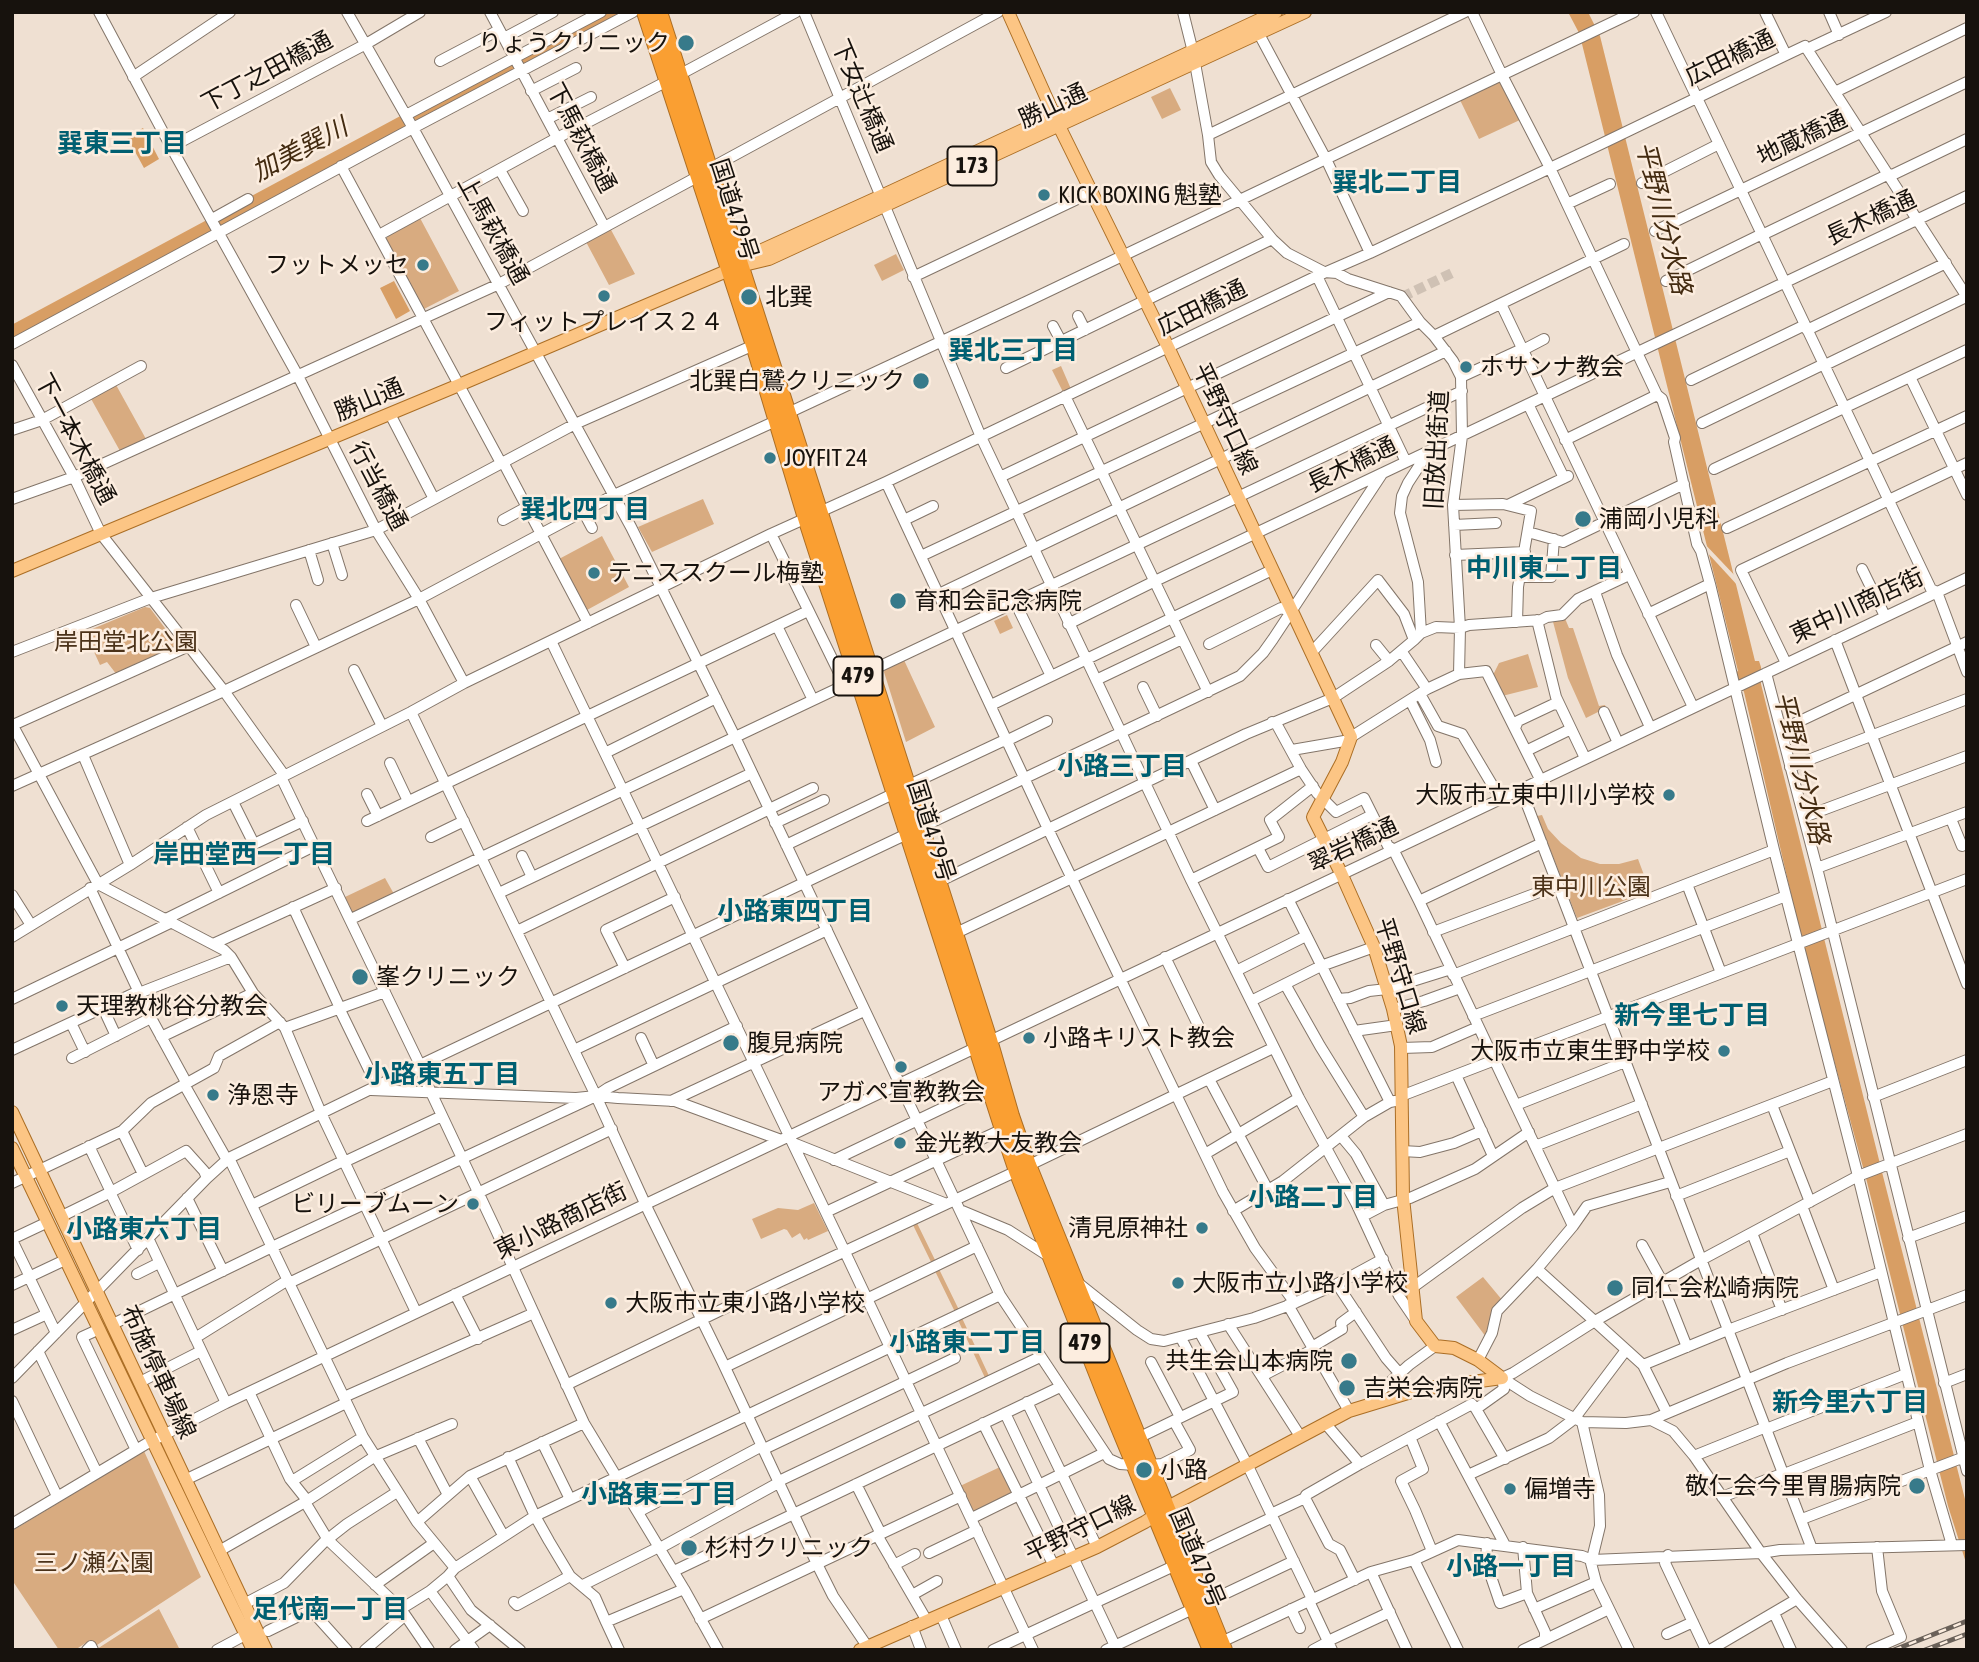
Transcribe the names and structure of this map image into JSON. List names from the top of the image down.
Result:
{
  "streets": {
    "highway": ["国道479号", "479"],
    "main road": [
      "勝山通",
      "173",
      "平野守口線",
      "布施停車場線"
    ],
    "street": [
      "広田橋通",
      "下丁之田橋通",
      "下女辻橋通",
      "下馬萩橋通",
      "地蔵橋通",
      "長木橋通",
      "上馬萩橋通",
      "下一本木橋通",
      "旧放出街道",
      "行当橋通",
      "東中川商店街",
      "翠岩橋通",
      "東小路商店街"
    ]
  },
  "crossings": [
    ["広田橋通", "下女辻橋通"],
    ["広田橋通", "国道479号"],
    ["広田橋通", "上馬萩橋通"],
    ["広田橋通", "平野守口線"],
    ["広田橋通", "下一本木橋通"],
    ["広田橋通", "旧放出街道"],
    ["広田橋通", "行当橋通"],
    ["下丁之田橋通", "上馬萩橋通"],
    ["下丁之田橋通", "行当橋通"],
    ["下女辻橋通", "勝山通"],
    ["下女辻橋通", "長木橋通"],
    ["下女辻橋通", "平野守口線"],
    ["下女辻橋通", "翠岩橋通"],
    ["勝山通", "国道479号"],
    ["勝山通", "上馬萩橋通"],
    ["勝山通", "平野守口線"],
    ["勝山通", "下一本木橋通"],
    ["勝山通", "旧放出街道"],
    ["勝山通", "行当橋通"],
    ["国道479号", "平野守口線"],
    ["国道479号", "翠岩橋通"],
    ["国道479号", "東小路商店街"],
    ["長木橋通", "平野守口線"],
    ["長木橋通", "旧放出街道"],
    ["上馬萩橋通", "東小路商店街"],
    ["平野守口線", "翠岩橋通"],
    ["下一本木橋通", "東小路商店街"],
    ["東中川商店街", "翠岩橋通"],
    ["翠岩橋通", "東小路商店街"],
    ["東小路商店街", "布施停車場線"]
  ],
  "districts": [
    "巽東三丁目",
    "巽北二丁目",
    "巽北三丁目",
    "巽北四丁目",
    "中川東二丁目",
    "小路三丁目",
    "岸田堂西一丁目",
    "小路東四丁目",
    "新今里七丁目",
    "小路東五丁目",
    "小路二丁目",
    "小路東六丁目",
    "小路東二丁目",
    "新今里六丁目",
    "小路東三丁目",
    "小路一丁目",
    "足代南一丁目"
  ],
  "water": ["加美巽川", "平野川分水路"],
  "parks": ["岸田堂北公園", "東中川公園", "三ノ瀬公園"],
  "places": [
    "りょうクリニック",
    "KICK BOXING 魁塾",
    "フットメッセ",
    "フィットプレイス２４",
    "北巽",
    "ホサンナ教会",
    "北巽白鷲クリニック",
    "JOYFIT 24",
    "浦岡小児科",
    "テニススクール梅塾",
    "育和会記念病院",
    "大阪市立東中川小学校",
    "峯クリニック",
    "天理教桃谷分教会",
    "小路キリスト教会",
    "腹見病院",
    "大阪市立東生野中学校",
    "アガペ宣教教会",
    "浄恩寺",
    "金光教大友教会",
    "ビリーブムーン",
    "清見原神社",
    "大阪市立小路小学校",
    "同仁会松崎病院",
    "大阪市立東小路小学校",
    "共生会山本病院",
    "吉栄会病院",
    "小路",
    "敬仁会今里胃腸病院",
    "偏増寺",
    "杉村クリニック"
  ]
}
